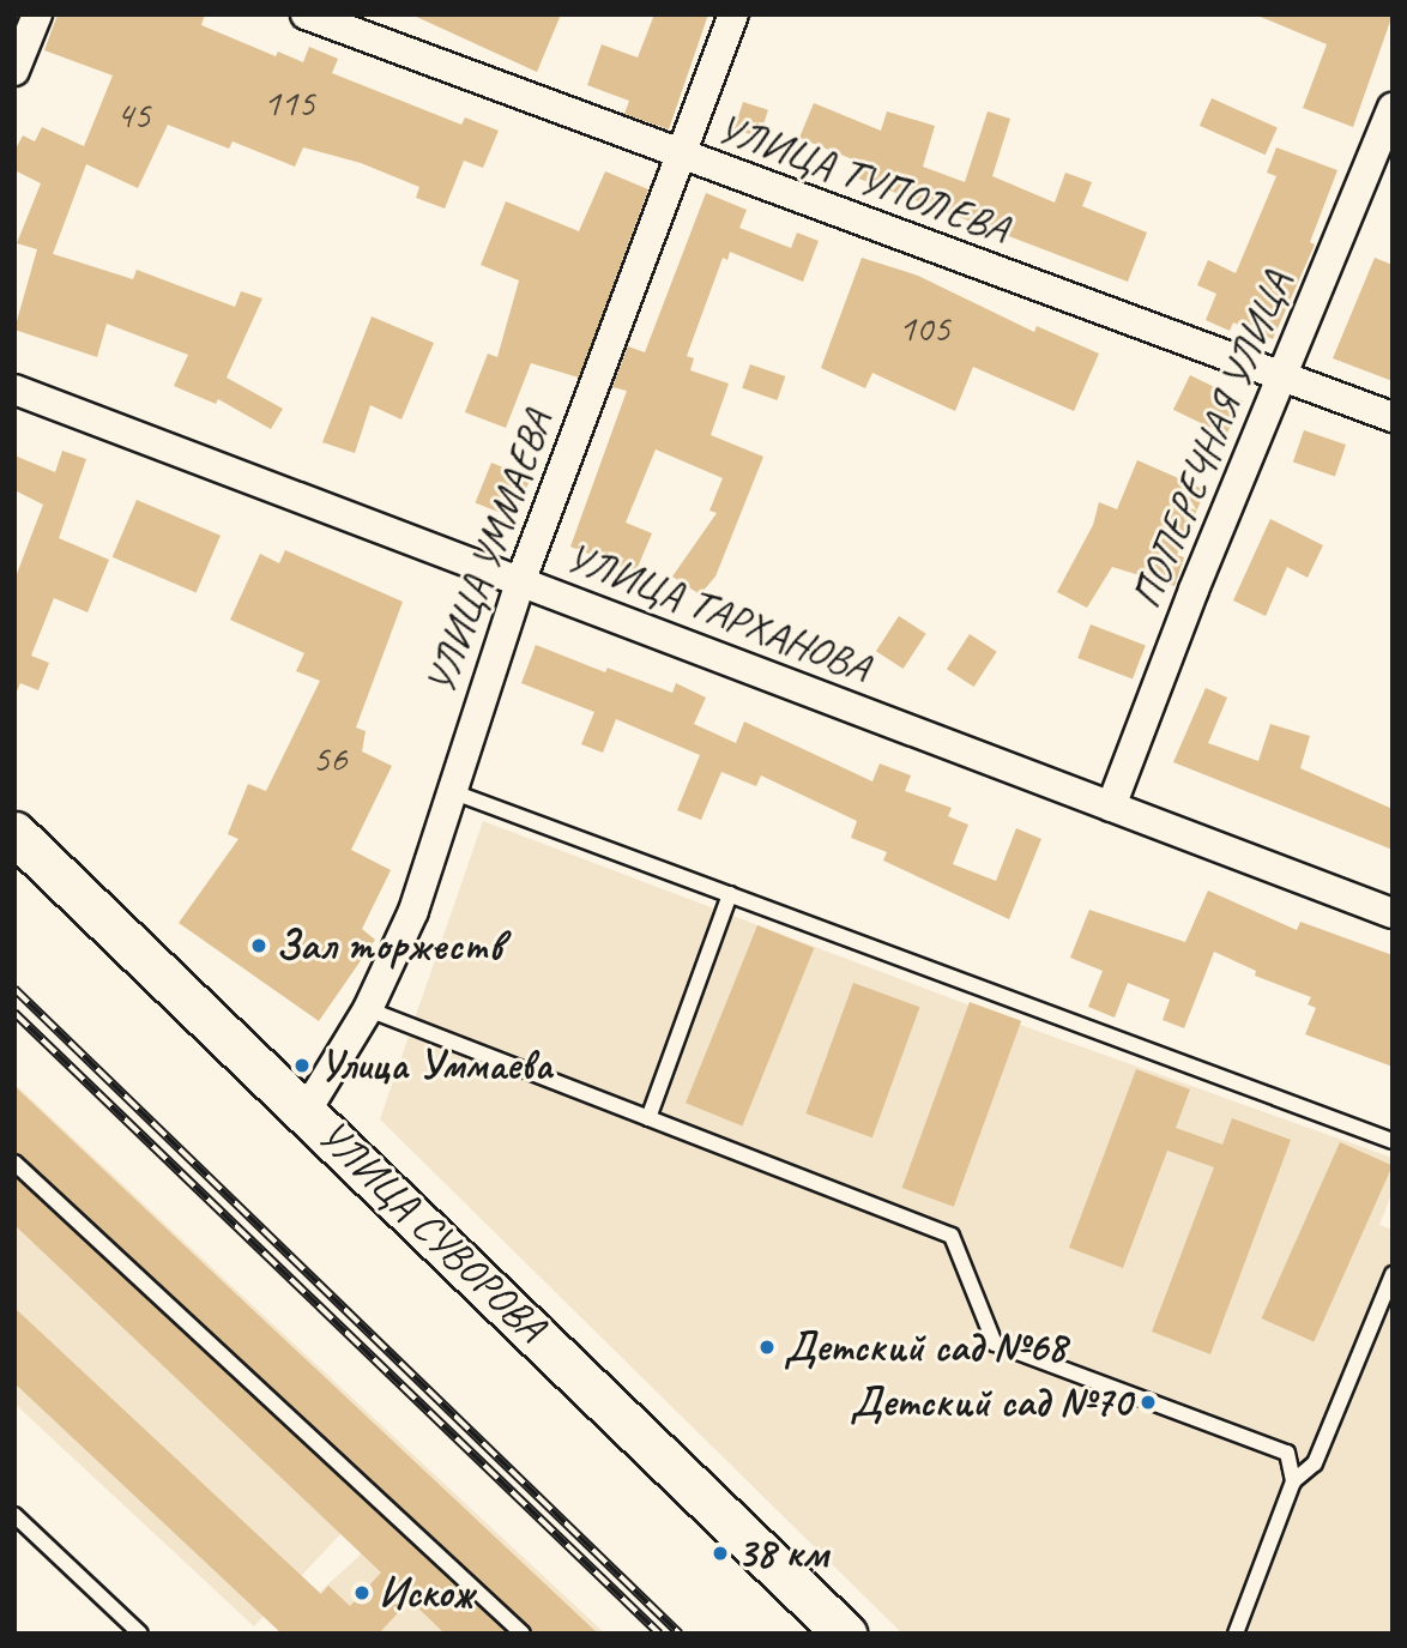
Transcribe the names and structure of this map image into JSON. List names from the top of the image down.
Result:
{
  "streets": {
    "main road": ["УЛИЦА СУВОРОВА"],
    "street": [
      "УЛИЦА ТУПОЛЕВА",
      "ПОПЕРЕЧНАЯ УЛИЦА",
      "УЛИЦА УММАЕВА",
      "УЛИЦА ТАРХАНОВА"
    ]
  },
  "crossings": [
    ["УЛИЦА ТУПОЛЕВА", "ПОПЕРЕЧНАЯ УЛИЦА"],
    ["УЛИЦА ТУПОЛЕВА", "УЛИЦА УММАЕВА"],
    ["ПОПЕРЕЧНАЯ УЛИЦА", "УЛИЦА ТАРХАНОВА"],
    ["УЛИЦА УММАЕВА", "УЛИЦА ТАРХАНОВА"],
    ["УЛИЦА УММАЕВА", "УЛИЦА СУВОРОВА"]
  ],
  "places": [
    "Зал торжеств",
    "Улица Уммаева",
    "Детский сад №68",
    "Детский сад №70",
    "38 км",
    "Искож"
  ],
  "house_numbers": [
    "115",
    "45",
    "105",
    "56"
  ]
}
